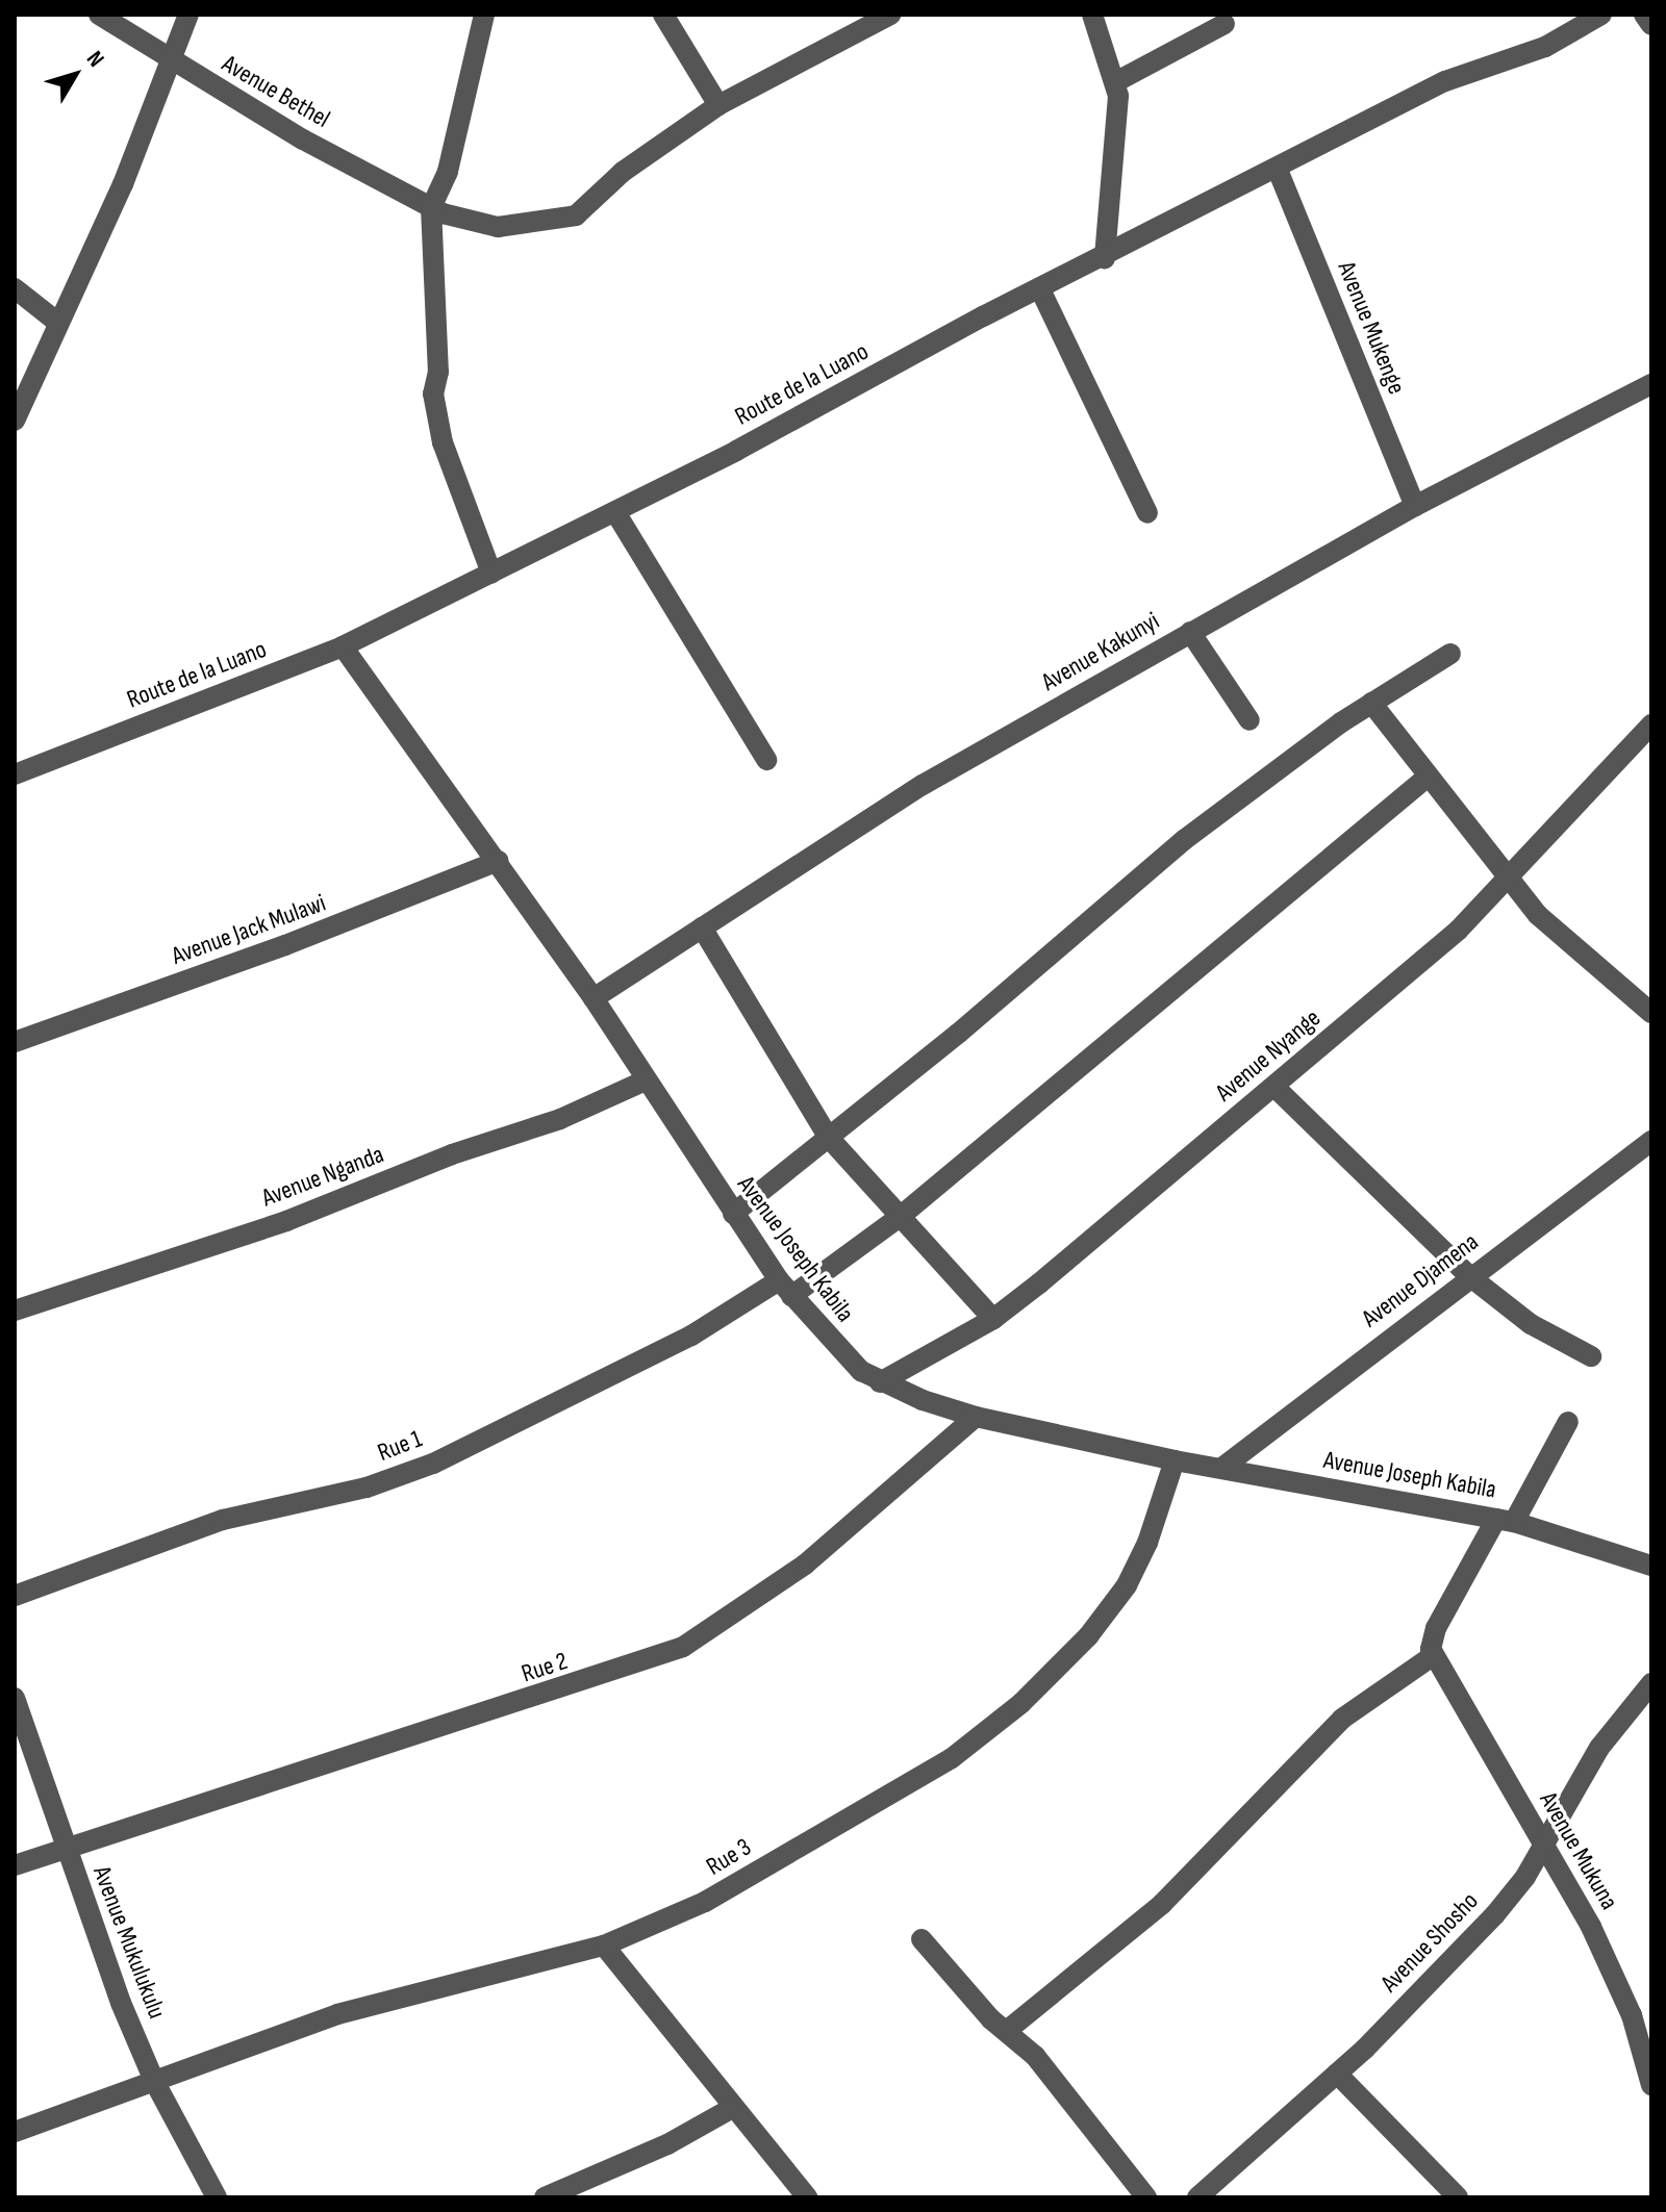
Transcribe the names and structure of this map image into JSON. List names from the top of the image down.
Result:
{
  "streets": {
    "street": [
      "Avenue Bethel",
      "Avenue Mukenge",
      "Route de la Luano",
      "Avenue Kakunyi",
      "Avenue Jack Mulawi",
      "Avenue Nyange",
      "Avenue Nganda",
      "Avenue Joseph Kabila",
      "Avenue Djamena",
      "Rue 1",
      "Rue 2",
      "Avenue Mukuna",
      "Rue 3",
      "Avenue Mukulukulu",
      "Avenue Shosho"
    ]
  },
  "crossings": [
    ["Avenue Mukenge", "Route de la Luano"],
    ["Avenue Mukenge", "Avenue Kakunyi"],
    ["Route de la Luano", "Avenue Joseph Kabila"],
    ["Avenue Kakunyi", "Avenue Joseph Kabila"],
    ["Avenue Jack Mulawi", "Avenue Joseph Kabila"],
    ["Avenue Nyange", "Avenue Joseph Kabila"],
    ["Avenue Nganda", "Avenue Joseph Kabila"],
    ["Avenue Joseph Kabila", "Avenue Djamena"],
    ["Avenue Joseph Kabila", "Rue 1"],
    ["Avenue Joseph Kabila", "Rue 2"],
    ["Avenue Joseph Kabila", "Rue 3"],
    ["Rue 2", "Avenue Mukulukulu"],
    ["Avenue Mukuna", "Avenue Shosho"],
    ["Rue 3", "Avenue Mukulukulu"]
  ],
  "north": "top right"
}
